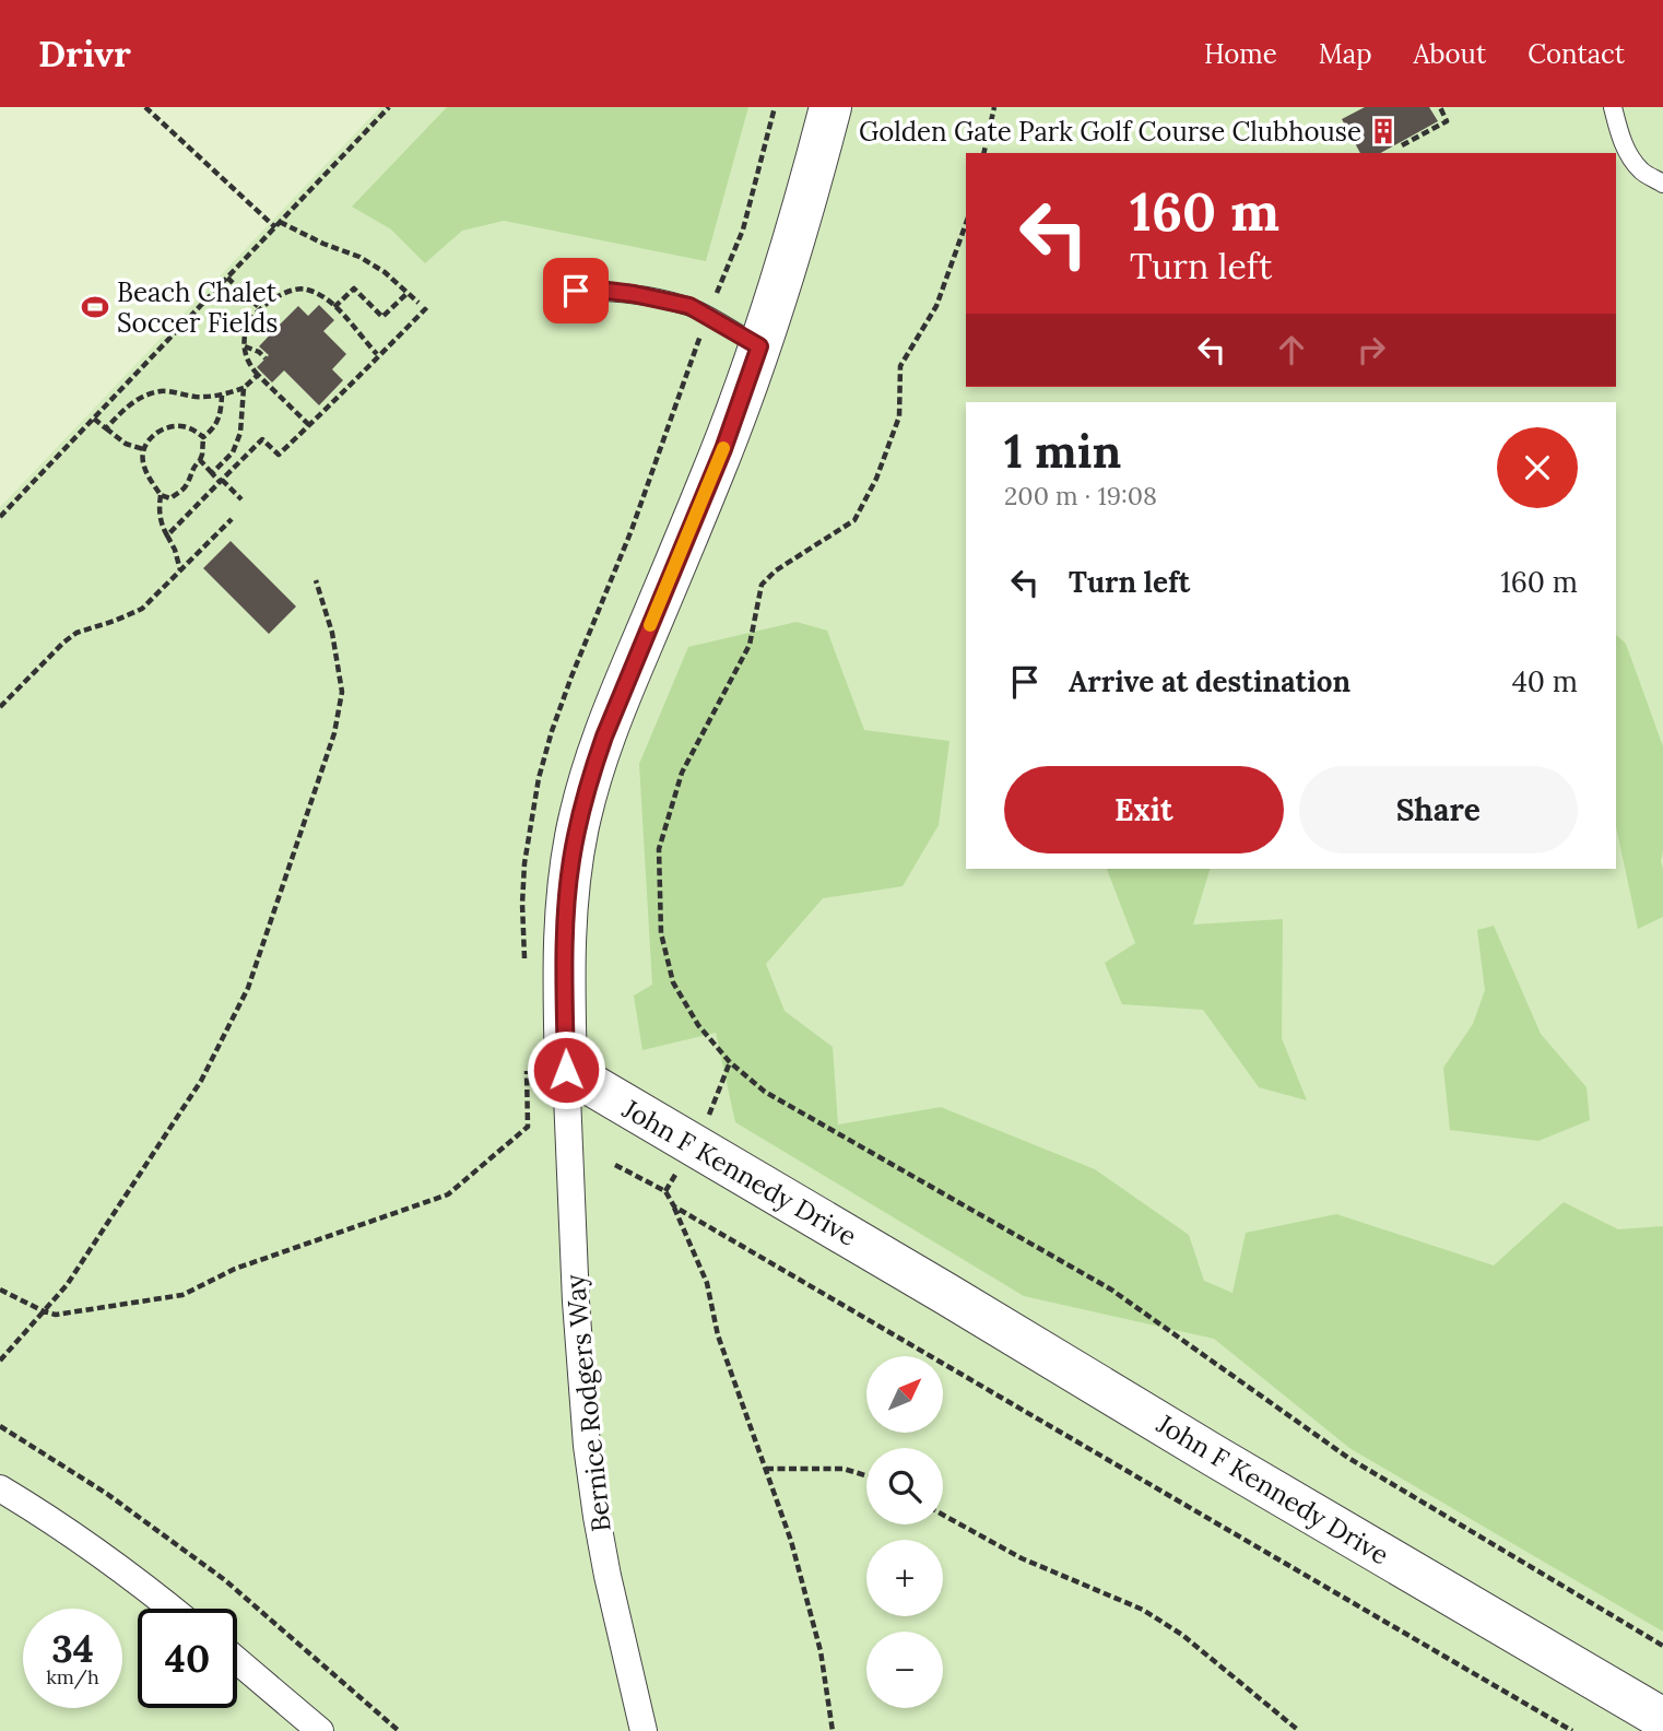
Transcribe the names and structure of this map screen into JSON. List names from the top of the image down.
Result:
{
  "streets": {
    "street": ["John F Kennedy Drive", "Bernice Rodgers Way"]
  },
  "crossings": [
    ["John F Kennedy Drive", "Bernice Rodgers Way"]
  ],
  "places": {
    "building": ["Golden Gate Park Golf Course Clubhouse"],
    "sports": ["Beach Chalet Soccer Fields"]
  },
  "north": "top right",
  "page": {
    "header": "Drivr",
    "nav": [
      "Home",
      "Map",
      "About",
      "Contact"
    ],
    "turn": ["160 m", "Turn left"],
    "heading": ["1 min", "200 m · 19:08"],
    "list": [
      {
        "name": "Turn left",
        "value": "160 m"
      },
      {
        "name": "Arrive at destination",
        "value": "40 m"
      }
    ],
    "buttons": ["Exit", "Share"],
    "map_buttons": ["+", "−"],
    "speed": "34 km/h",
    "limit": "40"
  }
}
